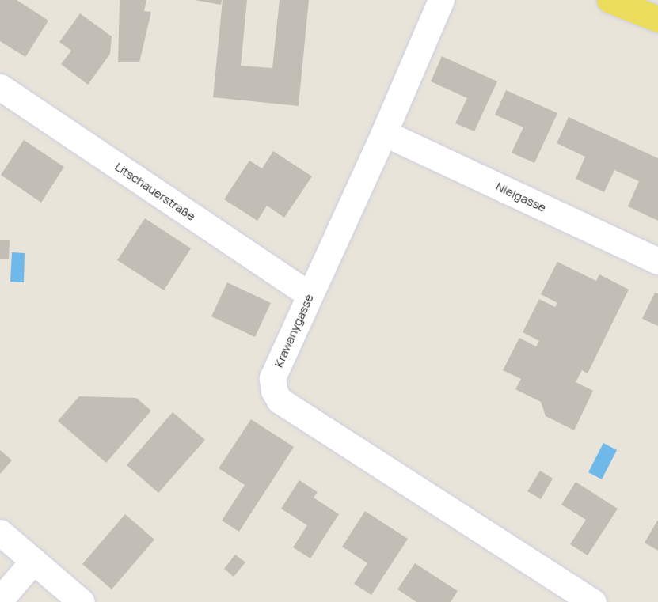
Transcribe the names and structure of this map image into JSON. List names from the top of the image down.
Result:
{
  "streets": {
    "street": ["Litschauerstraße", "Nielgasse", "Krawanygasse"]
  },
  "crossings": [
    ["Litschauerstraße", "Krawanygasse"],
    ["Nielgasse", "Krawanygasse"]
  ]
}
